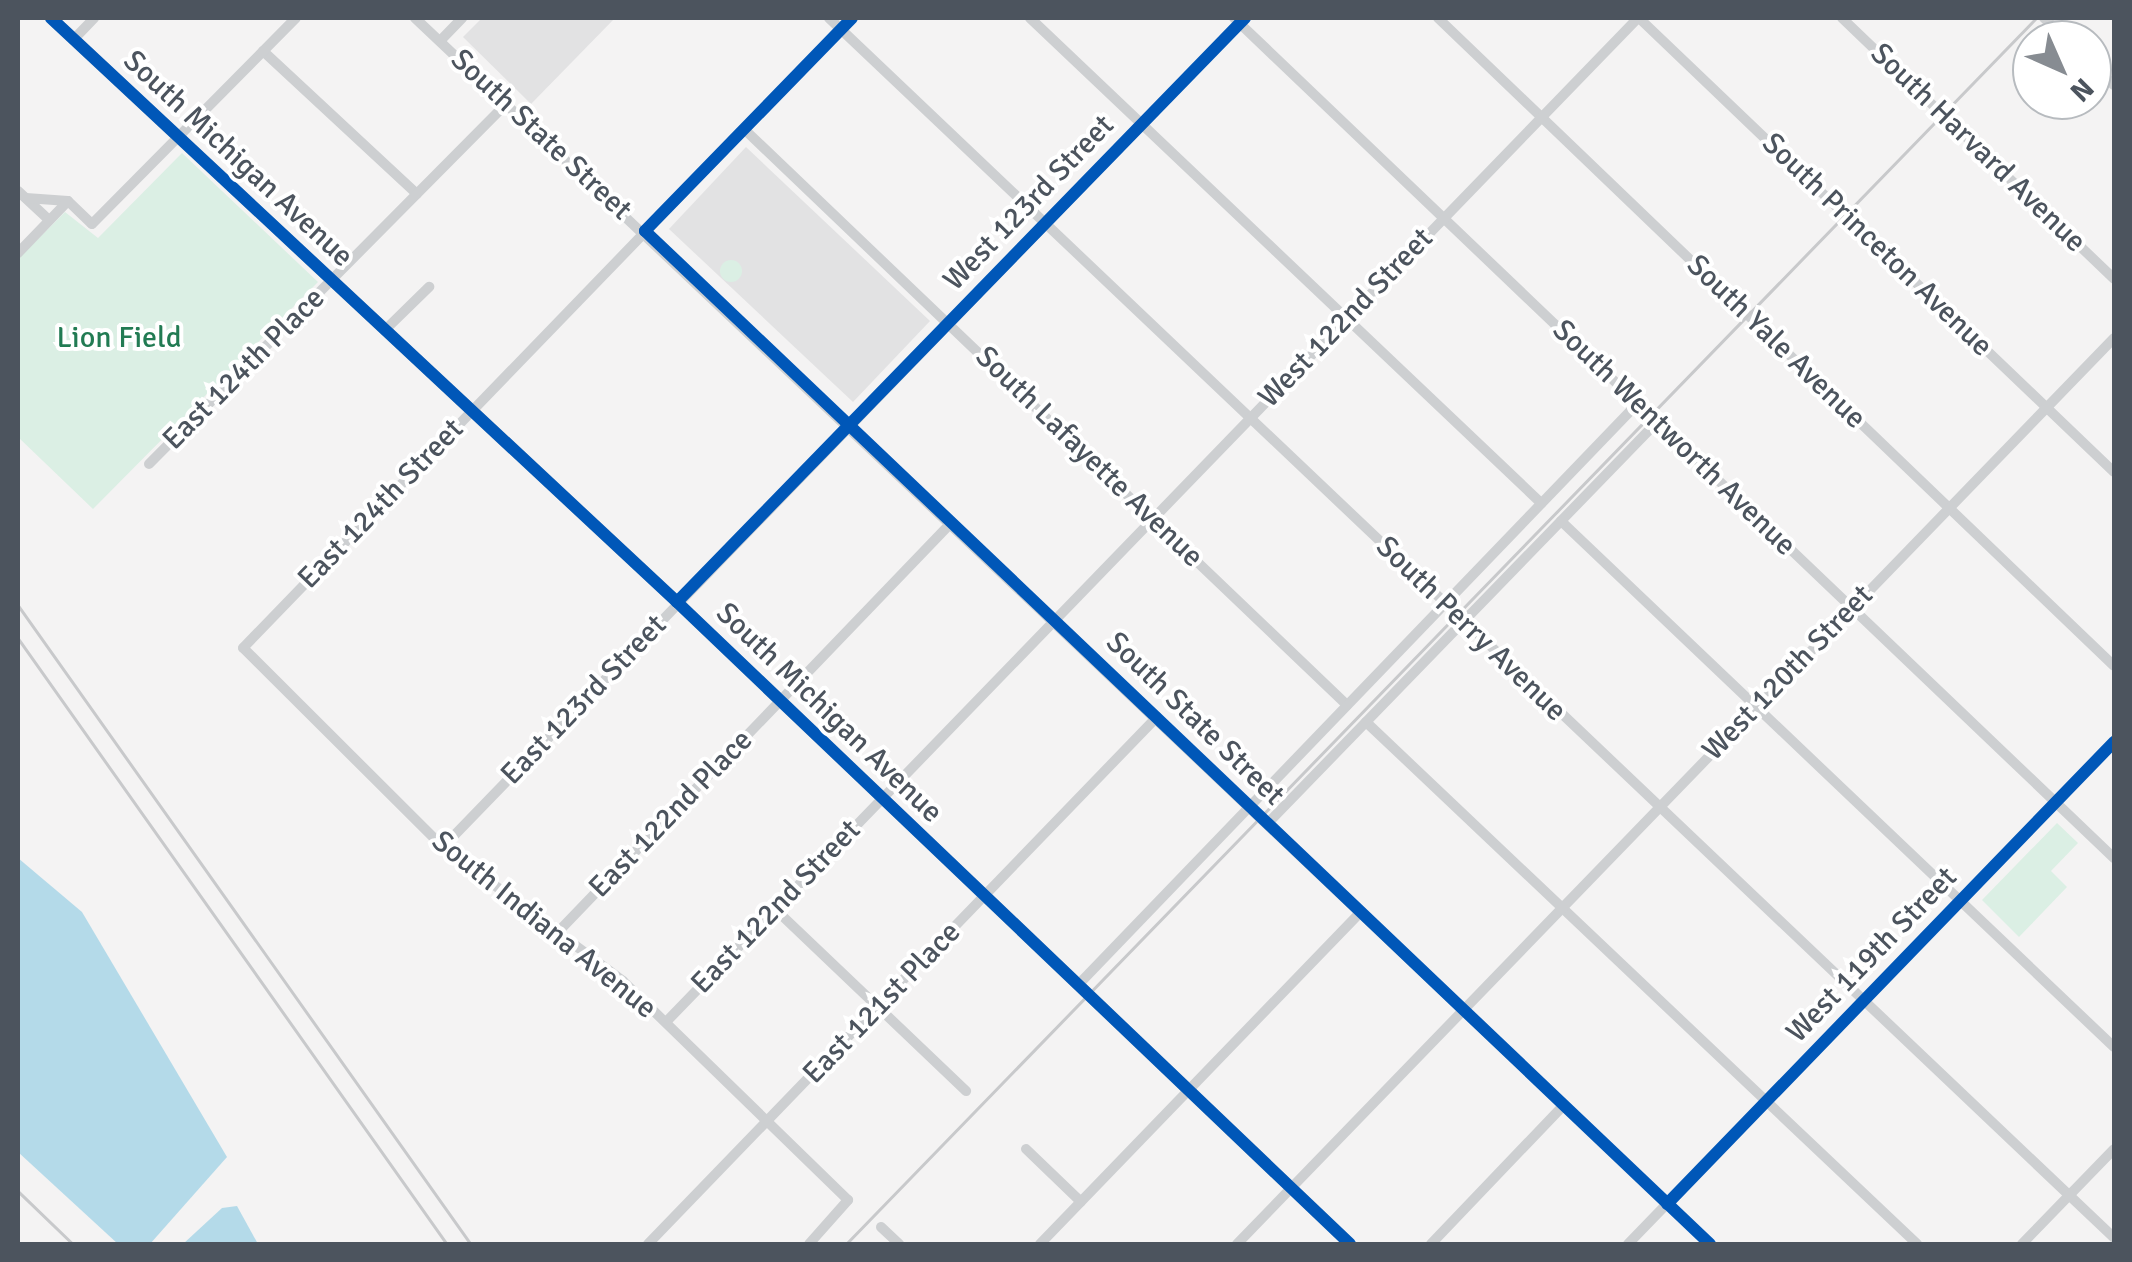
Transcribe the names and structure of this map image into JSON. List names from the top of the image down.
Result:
{
  "streets": {
    "main road": ["South Michigan Avenue"],
    "street": [
      "South State Street",
      "South Harvard Avenue",
      "West 123rd Street",
      "South Princeton Avenue",
      "West 122nd Street",
      "South Yale Avenue",
      "East 124th Place",
      "South Wentworth Avenue",
      "South Lafayette Avenue",
      "East 124th Street",
      "South Perry Avenue",
      "West 120th Street",
      "East 123rd Street",
      "East 122nd Place",
      "East 122nd Street",
      "South Indiana Avenue",
      "West 119th Street",
      "East 121st Place"
    ]
  },
  "crossings": [
    ["South State Street", "West 123rd Street"],
    ["South State Street", "West 122nd Street"],
    ["South State Street", "East 124th Place"],
    ["South State Street", "East 124th Street"],
    ["South State Street", "West 120th Street"],
    ["South State Street", "East 123rd Street"],
    ["South State Street", "East 122nd Place"],
    ["South State Street", "East 122nd Street"],
    ["South State Street", "West 119th Street"],
    ["South State Street", "East 121st Place"],
    ["South Michigan Avenue", "East 124th Place"],
    ["South Michigan Avenue", "East 124th Street"],
    ["South Michigan Avenue", "West 120th Street"],
    ["South Michigan Avenue", "East 123rd Street"],
    ["South Michigan Avenue", "East 122nd Place"],
    ["South Michigan Avenue", "East 122nd Street"],
    ["South Michigan Avenue", "East 121st Place"],
    ["West 123rd Street", "South Wentworth Avenue"],
    ["West 123rd Street", "South Lafayette Avenue"],
    ["West 123rd Street", "South Perry Avenue"],
    ["West 123rd Street", "East 123rd Street"],
    ["South Princeton Avenue", "West 122nd Street"],
    ["South Princeton Avenue", "West 120th Street"],
    ["West 122nd Street", "South Yale Avenue"],
    ["West 122nd Street", "South Wentworth Avenue"],
    ["West 122nd Street", "South Lafayette Avenue"],
    ["West 122nd Street", "South Perry Avenue"],
    ["West 122nd Street", "East 122nd Street"],
    ["South Yale Avenue", "West 120th Street"],
    ["South Wentworth Avenue", "West 120th Street"],
    ["South Wentworth Avenue", "West 119th Street"],
    ["South Lafayette Avenue", "East 124th Street"],
    ["East 124th Street", "South Perry Avenue"],
    ["East 124th Street", "South Indiana Avenue"],
    ["South Perry Avenue", "West 120th Street"],
    ["South Perry Avenue", "West 119th Street"],
    ["East 123rd Street", "South Indiana Avenue"],
    ["East 122nd Place", "South Indiana Avenue"],
    ["East 122nd Street", "South Indiana Avenue"],
    ["South Indiana Avenue", "East 121st Place"]
  ],
  "parks": ["Lion Field"],
  "north": "bottom right"
}
